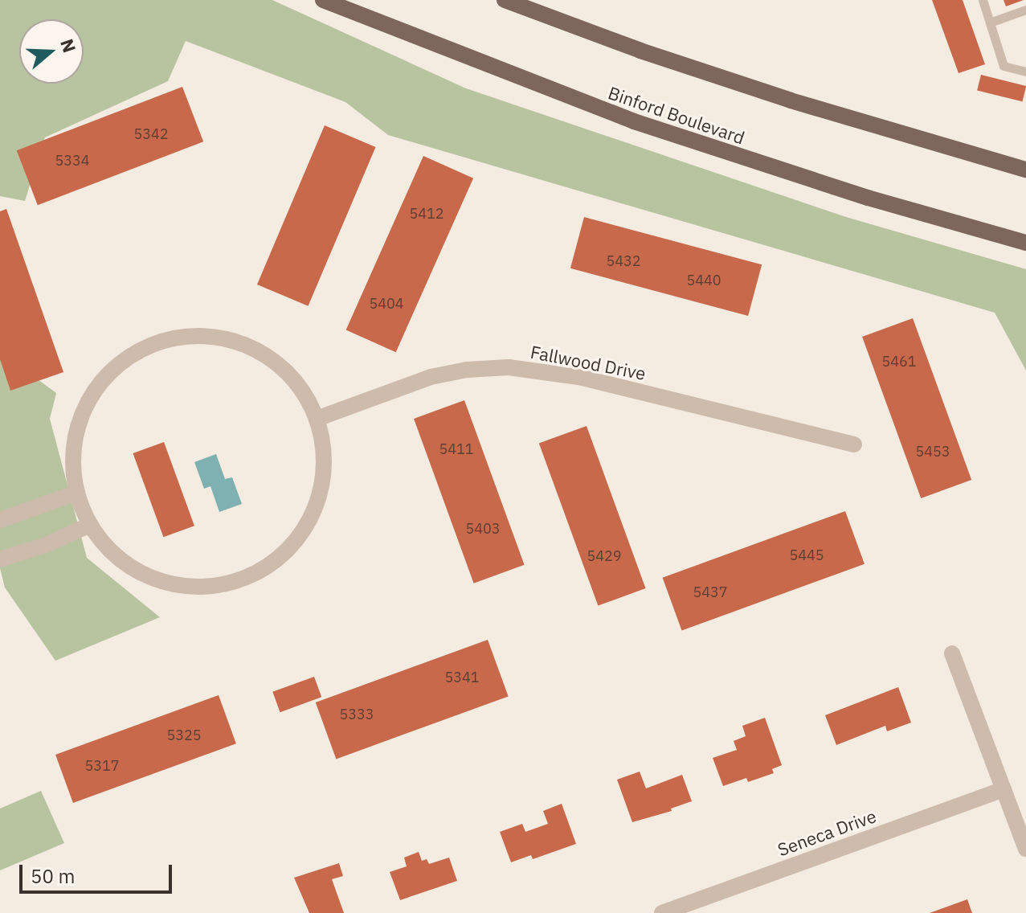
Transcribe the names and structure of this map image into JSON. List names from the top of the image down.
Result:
{
  "streets": {
    "main road": ["Binford Boulevard"],
    "street": ["Fallwood Drive", "Seneca Drive"]
  },
  "house_numbers": [
    "5342",
    "5334",
    "5412",
    "5432",
    "5440",
    "5404",
    "5461",
    "5411",
    "5453",
    "5403",
    "5445",
    "5429",
    "5437",
    "5341",
    "5333",
    "5325",
    "5317"
  ],
  "scale_bar": "50 m",
  "north": "right"
}
